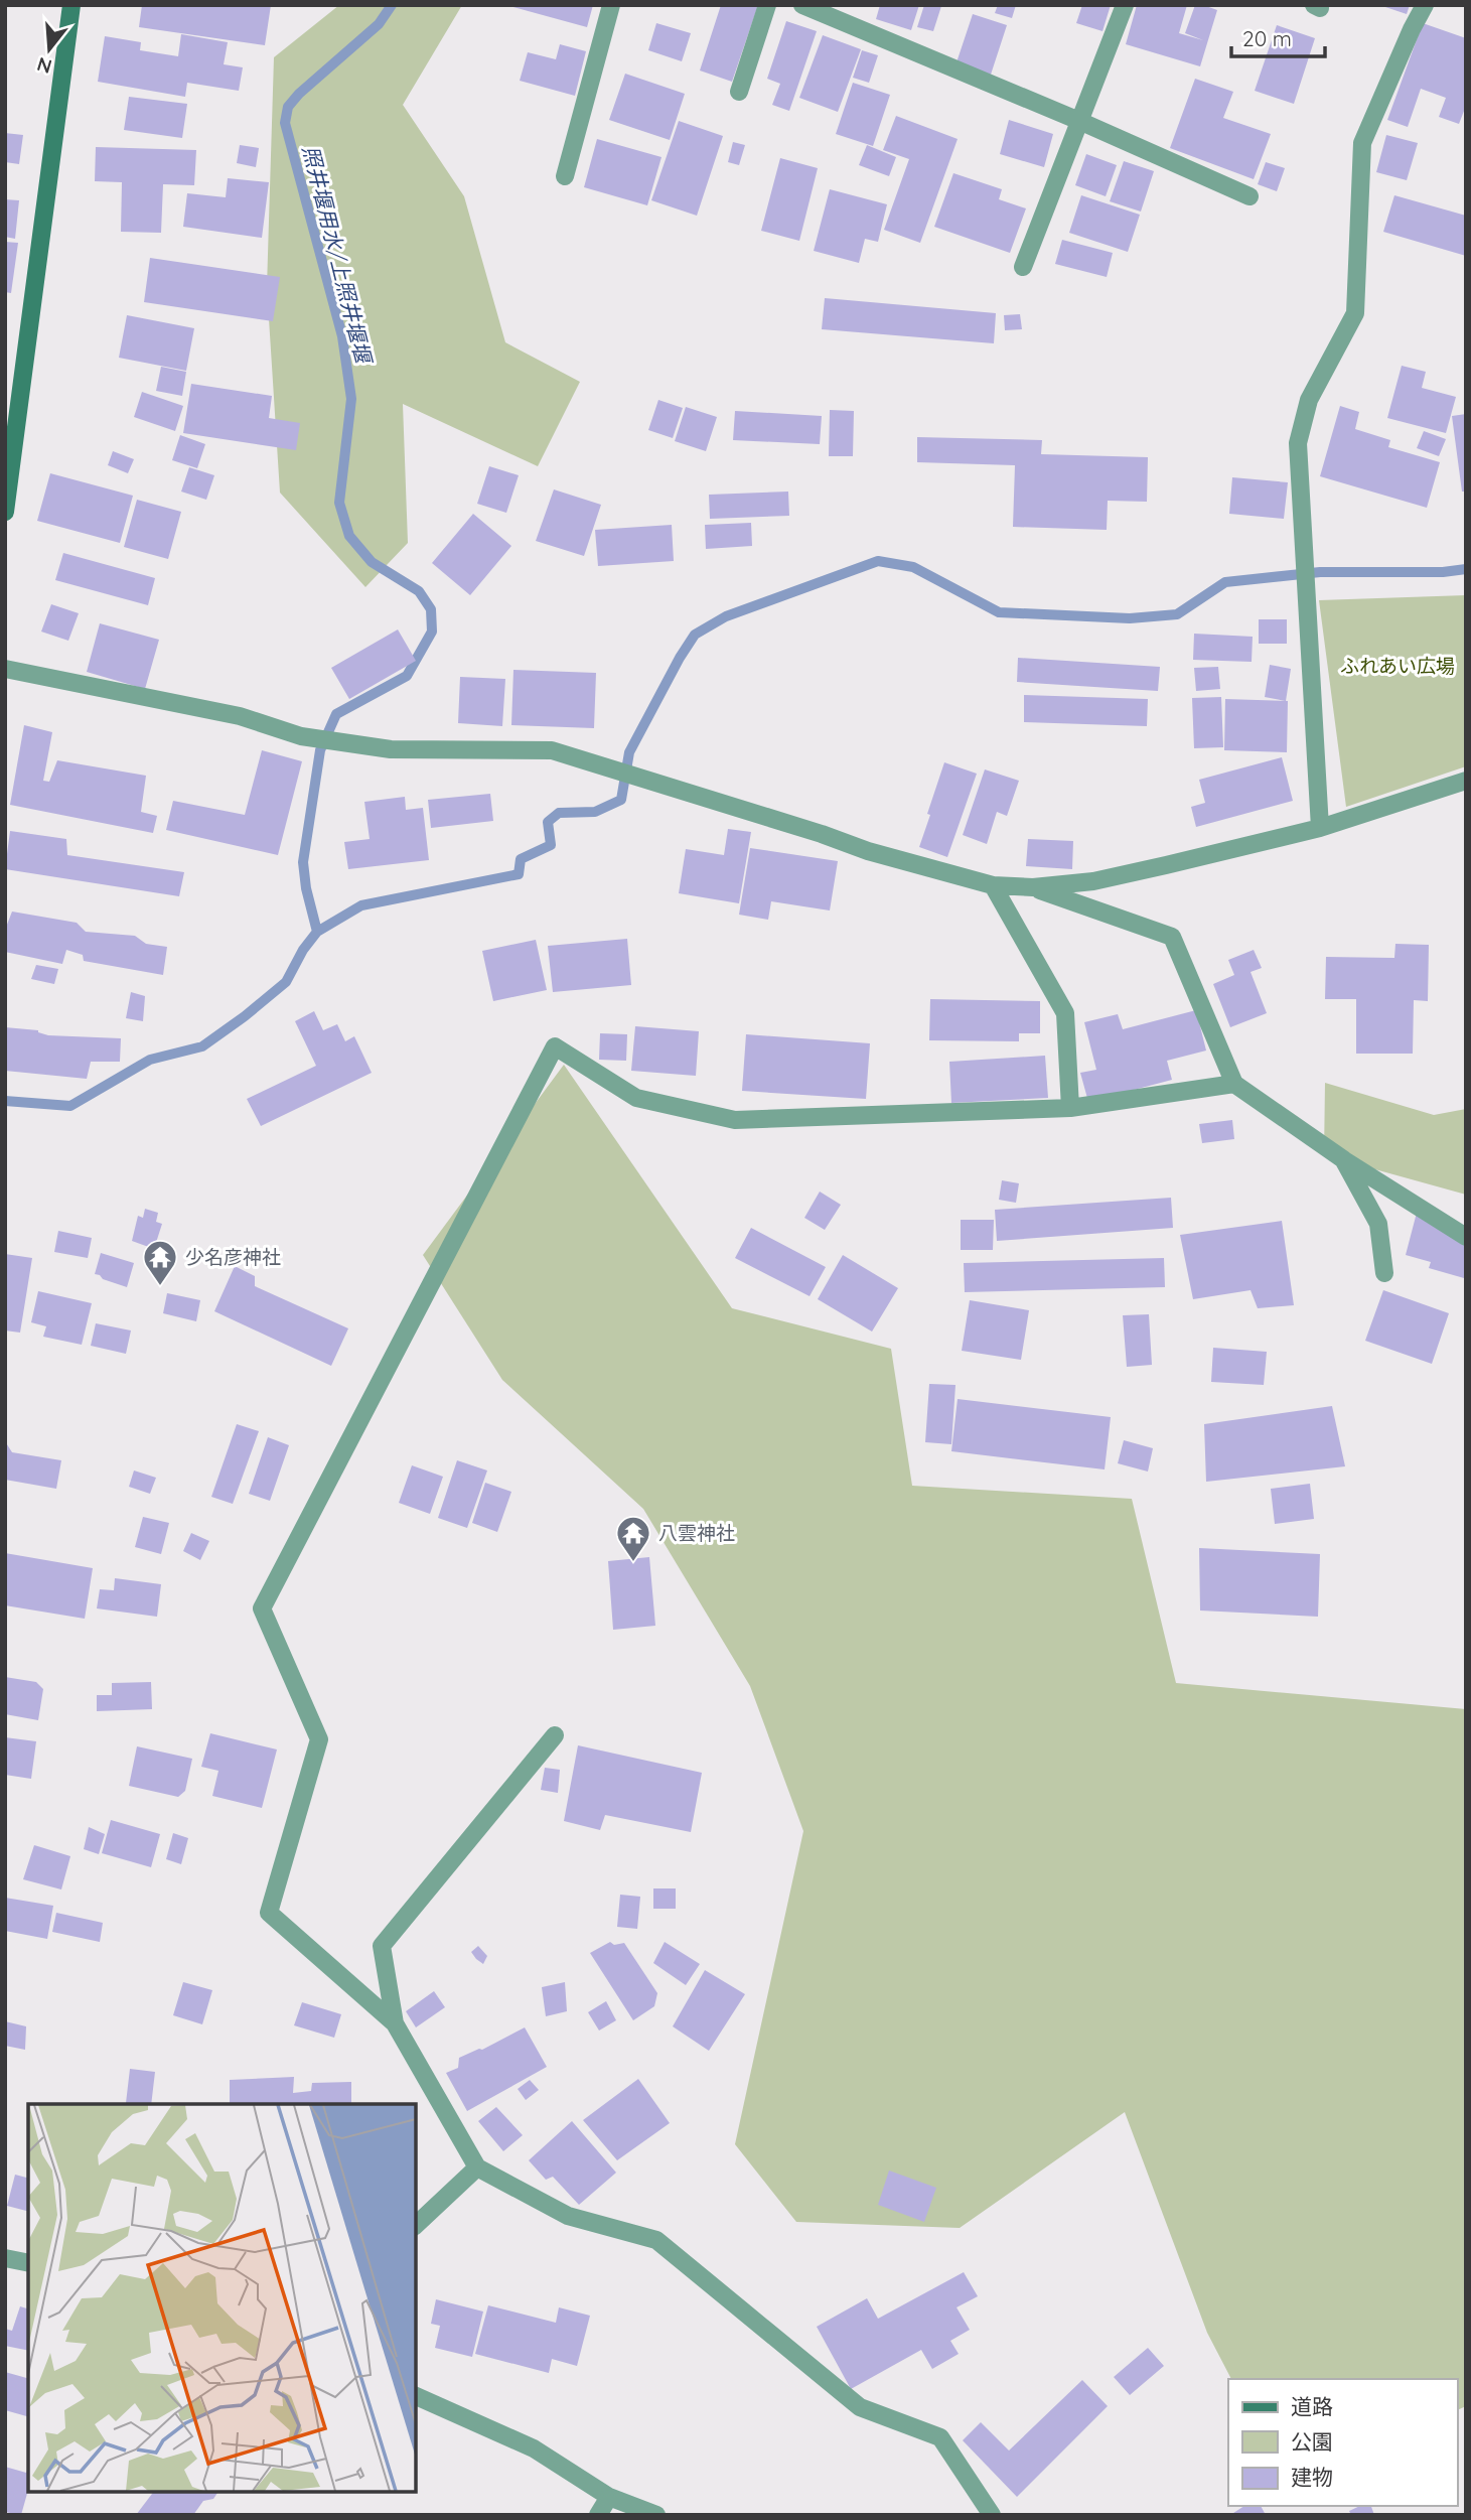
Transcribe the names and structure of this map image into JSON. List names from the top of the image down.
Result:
{
  "water": ["照井堰用水/上照井堰堰"],
  "parks": ["ふれあい広場"],
  "places": {
    "temple": ["少名彦神社", "八雲神社"]
  },
  "legend": ["道路", "公園", "建物"],
  "scale_bar": "20 m",
  "north": "bottom"
}
